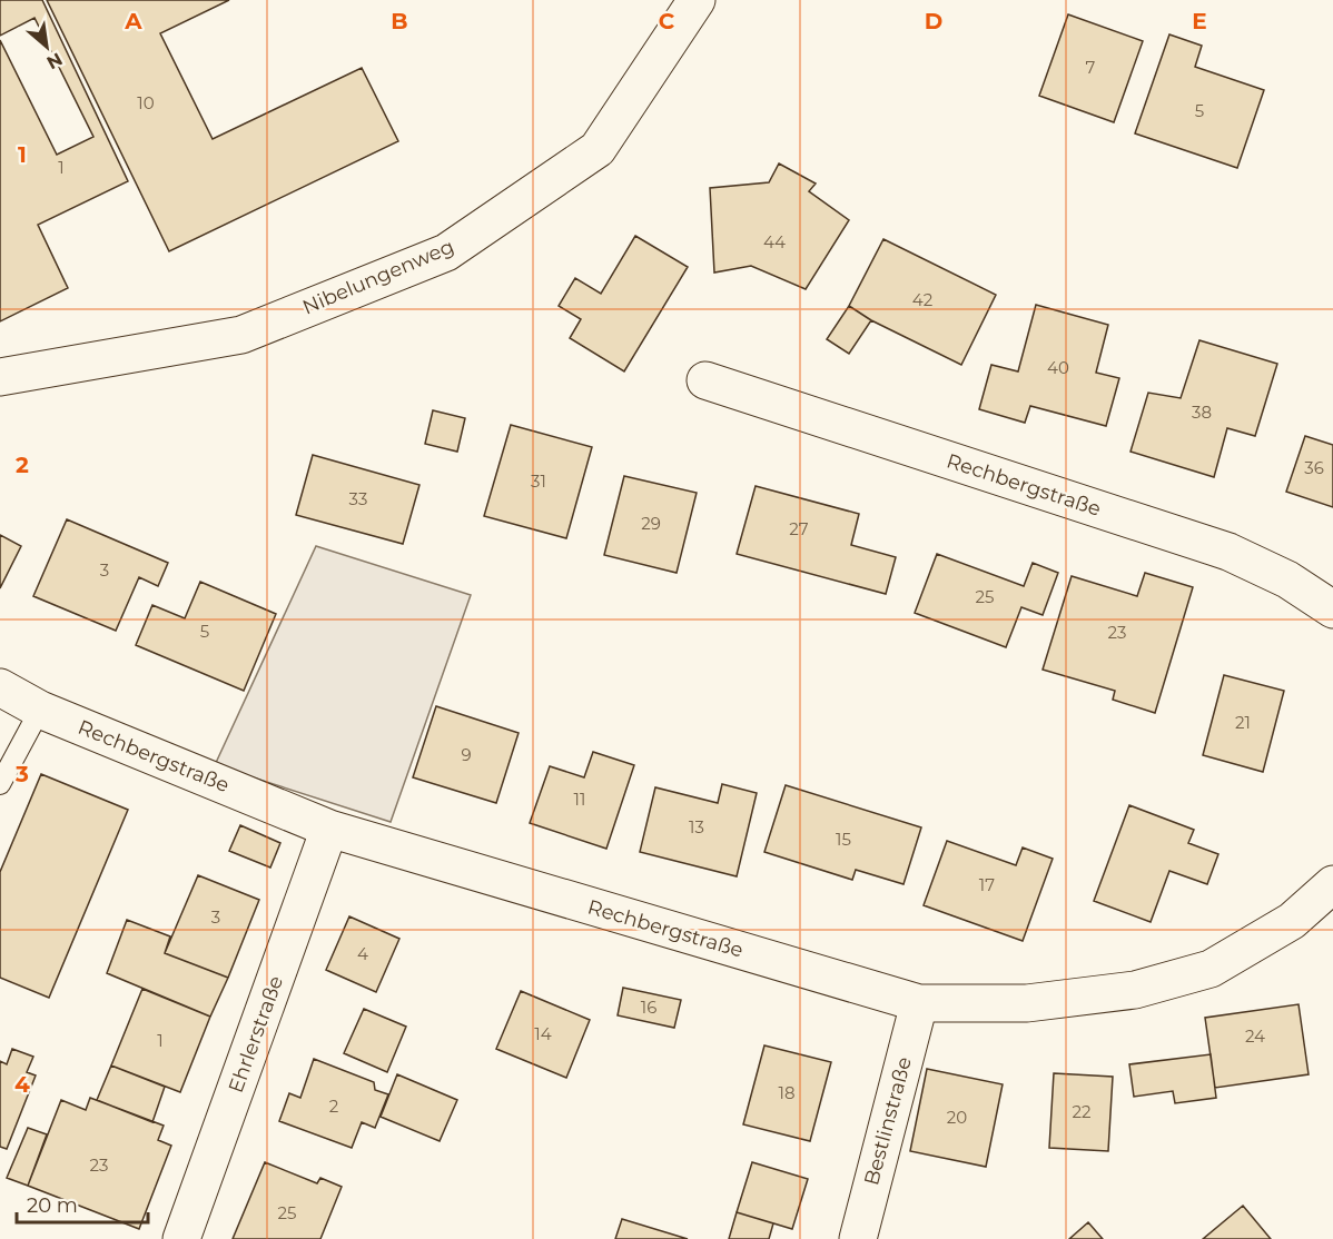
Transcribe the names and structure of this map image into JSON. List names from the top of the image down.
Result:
{
  "streets": {
    "street": [
      "Nibelungenweg",
      "Rechbergstraße",
      "Ehrlerstraße",
      "Bestlinstraße"
    ]
  },
  "crossings": [
    ["Rechbergstraße", "Ehrlerstraße"],
    ["Rechbergstraße", "Bestlinstraße"]
  ],
  "house_numbers": [
    "7",
    "10",
    "5",
    "1",
    "44",
    "42",
    "40",
    "38",
    "36",
    "31",
    "33",
    "29",
    "27",
    "3",
    "25",
    "5",
    "23",
    "21",
    "9",
    "11",
    "13",
    "15",
    "17",
    "3",
    "4",
    "16",
    "14",
    "24",
    "1",
    "18",
    "2",
    "22",
    "20",
    "23",
    "25"
  ],
  "scale_bar": "20 m",
  "north": "bottom right",
  "grid": {
    "columns": [
      "A",
      "B",
      "C",
      "D",
      "E"
    ],
    "rows": [
      "1",
      "2",
      "3",
      "4"
    ]
  }
}
